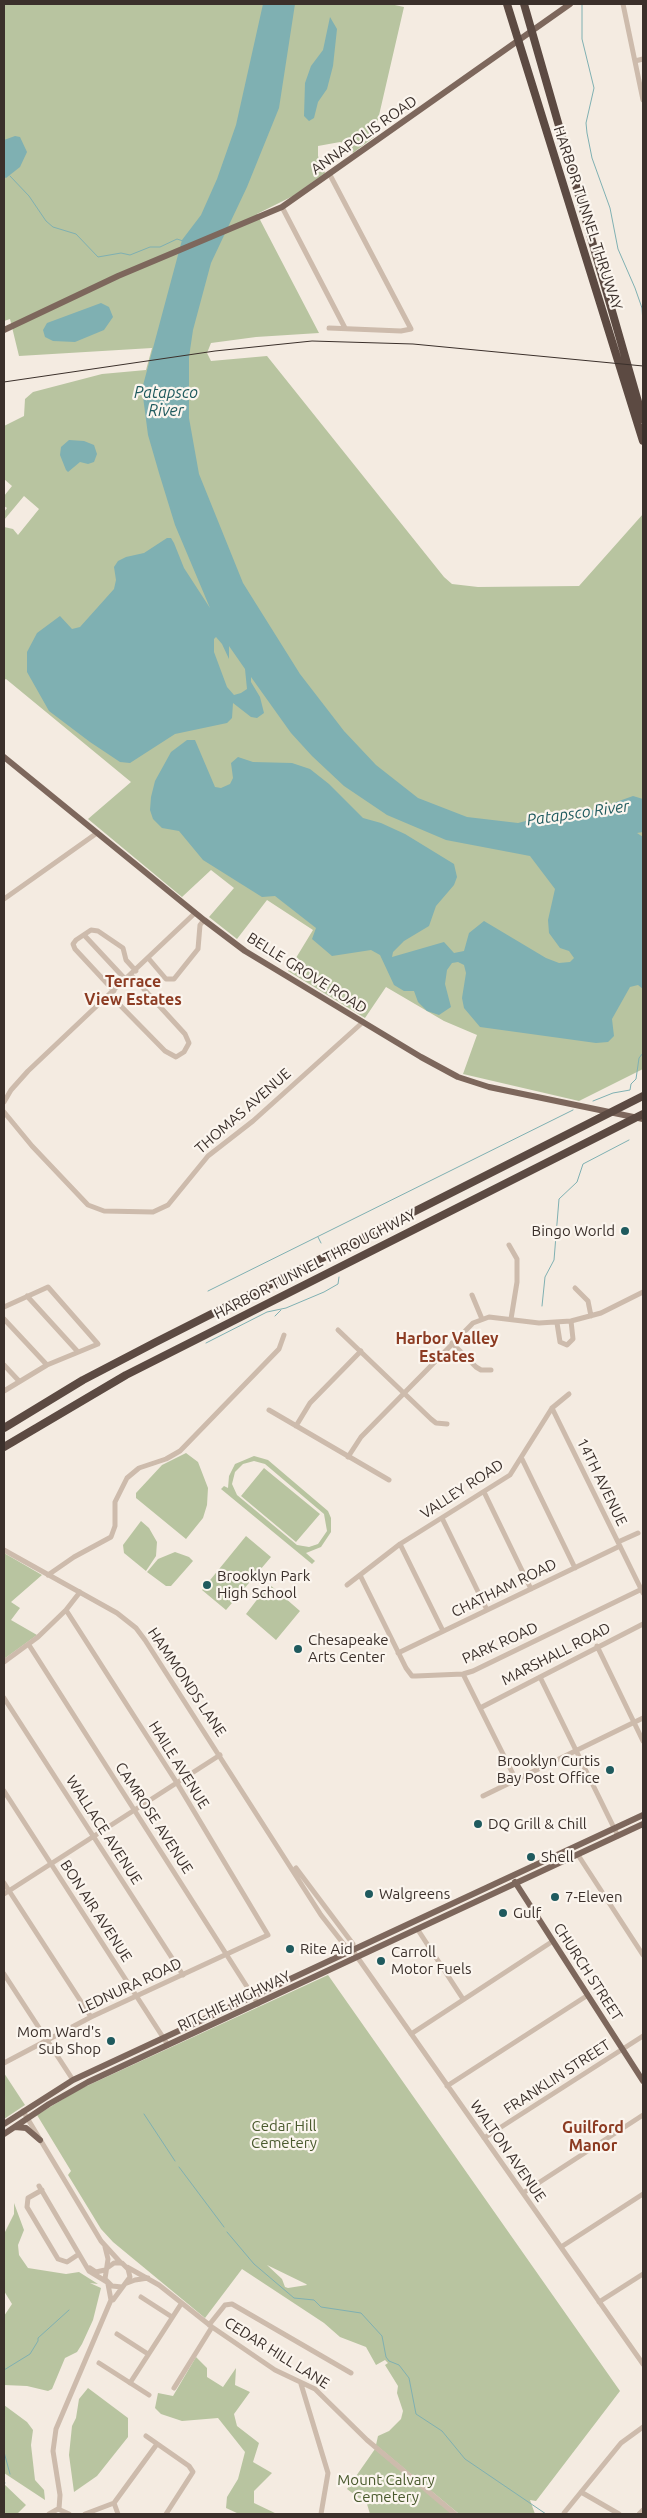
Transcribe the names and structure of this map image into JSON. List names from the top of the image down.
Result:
{
  "streets": {
    "highway": ["HARBOR TUNNEL THRUWAY", "HARBOR TUNNEL THROUGHWAY"],
    "main road": [
      "ANNAPOLIS ROAD",
      "BELLE GROVE ROAD",
      "CHURCH STREET",
      "RITCHIE HIGHWAY"
    ],
    "street": [
      "THOMAS AVENUE",
      "14TH AVENUE",
      "VALLEY ROAD",
      "CHATHAM ROAD",
      "PARK ROAD",
      "MARSHALL ROAD",
      "HAMMONDS LANE",
      "HAILE AVENUE",
      "CAMROSE AVENUE",
      "WALLACE AVENUE",
      "BON AIR AVENUE",
      "LEDNURA ROAD",
      "FRANKLIN STREET",
      "WALTON AVENUE",
      "CEDAR HILL LANE"
    ]
  },
  "crossings": [
    ["BELLE GROVE ROAD", "THOMAS AVENUE"],
    ["14TH AVENUE", "VALLEY ROAD"],
    ["14TH AVENUE", "CHATHAM ROAD"],
    ["14TH AVENUE", "PARK ROAD"],
    ["VALLEY ROAD", "PARK ROAD"],
    ["CHATHAM ROAD", "PARK ROAD"],
    ["HAMMONDS LANE", "RITCHIE HIGHWAY"],
    ["HAMMONDS LANE", "WALTON AVENUE"],
    ["HAILE AVENUE", "LEDNURA ROAD"],
    ["CAMROSE AVENUE", "LEDNURA ROAD"],
    ["CAMROSE AVENUE", "RITCHIE HIGHWAY"],
    ["WALLACE AVENUE", "LEDNURA ROAD"],
    ["BON AIR AVENUE", "LEDNURA ROAD"],
    ["BON AIR AVENUE", "RITCHIE HIGHWAY"],
    ["CHURCH STREET", "RITCHIE HIGHWAY"],
    ["CHURCH STREET", "FRANKLIN STREET"],
    ["RITCHIE HIGHWAY", "WALTON AVENUE"],
    ["FRANKLIN STREET", "WALTON AVENUE"]
  ],
  "districts": ["Terrace View Estates", "Harbor Valley Estates", "Guilford Manor"],
  "water": ["Patapsco River"],
  "parks": ["Cedar Hill Cemetery", "Mount Calvary Cemetery"],
  "places": [
    "Bingo World",
    "Brooklyn Park High School",
    "Chesapeake Arts Center",
    "Brooklyn Curtis Bay Post Office",
    "DQ Grill & Chill",
    "Shell",
    "Walgreens",
    "7-Eleven",
    "Gulf",
    "Rite Aid",
    "Carroll Motor Fuels",
    "Mom Ward's Sub Shop"
  ]
}
